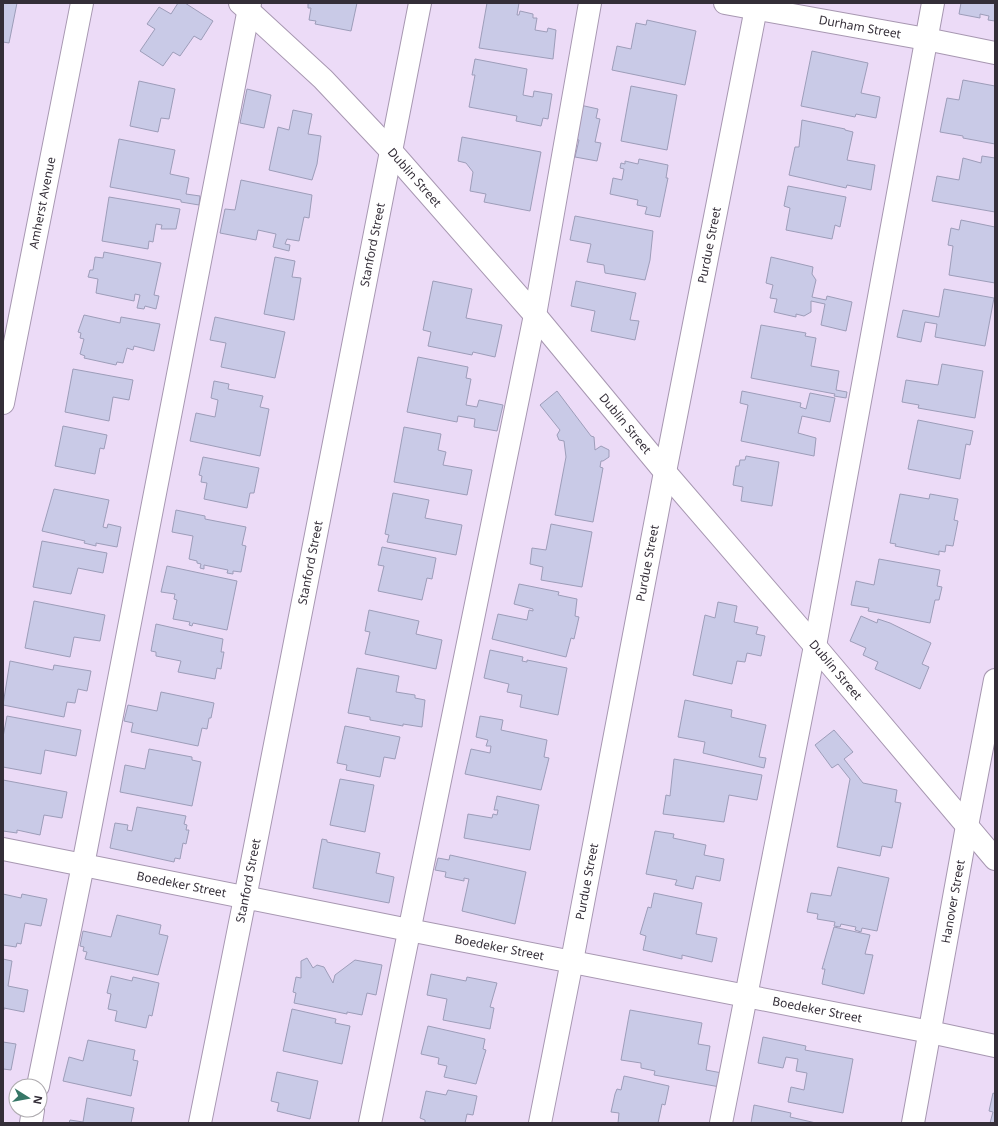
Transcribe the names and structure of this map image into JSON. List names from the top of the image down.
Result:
{
  "streets": {
    "street": [
      "Durham Street",
      "Dublin Street",
      "Amherst Avenue",
      "Stanford Street",
      "Purdue Street",
      "Boedeker Street",
      "Hanover Street"
    ]
  },
  "crossings": [
    ["Durham Street", "Purdue Street"],
    ["Dublin Street", "Stanford Street"],
    ["Dublin Street", "Purdue Street"],
    ["Dublin Street", "Hanover Street"],
    ["Stanford Street", "Boedeker Street"],
    ["Purdue Street", "Boedeker Street"],
    ["Boedeker Street", "Hanover Street"]
  ],
  "north": "right"
}
